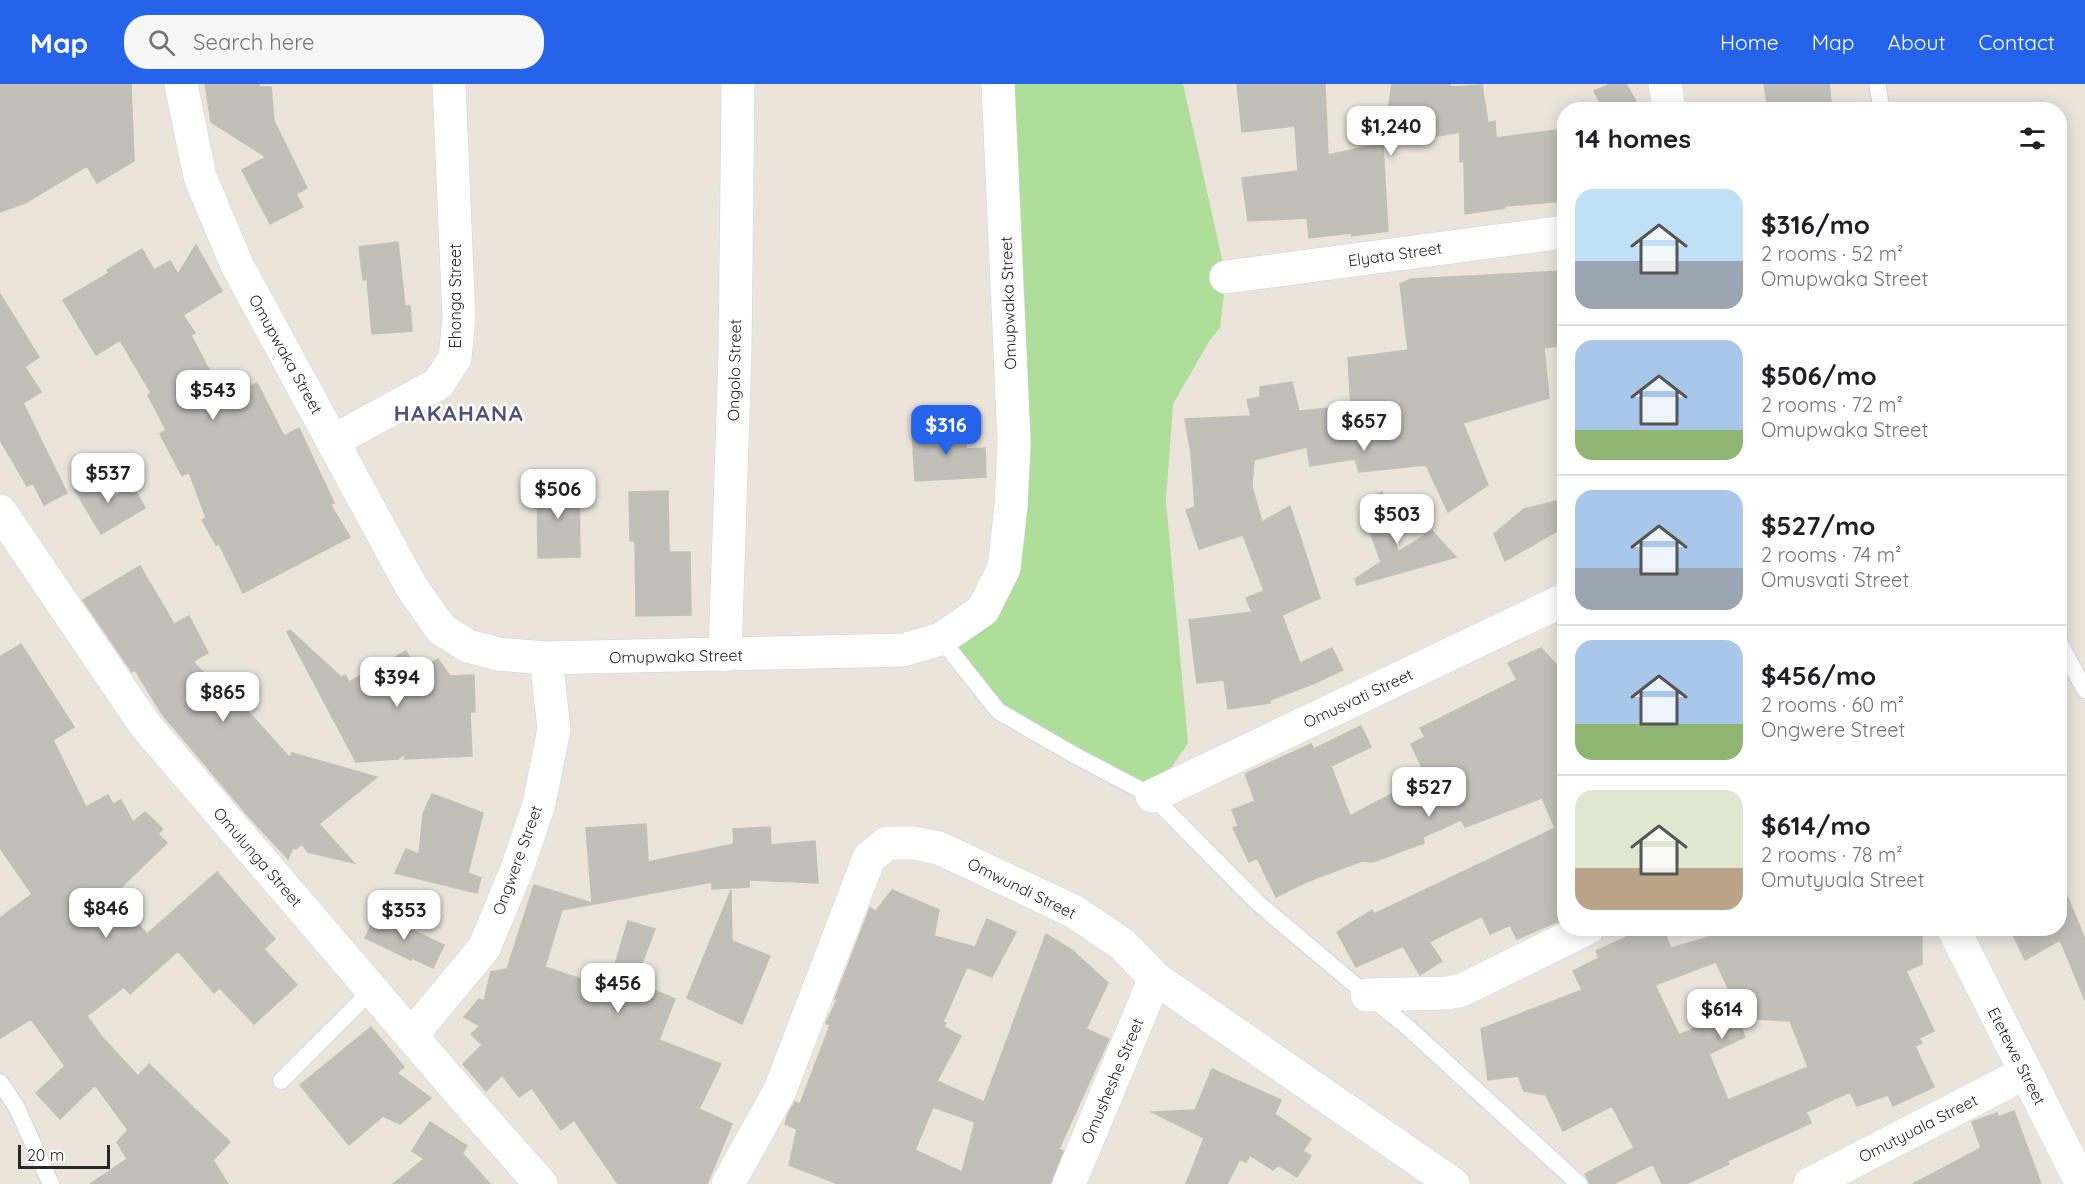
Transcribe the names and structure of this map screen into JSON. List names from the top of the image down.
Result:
{
  "streets": {
    "street": [
      "Elyata Street",
      "Ehonga Street",
      "Omupwaka Street",
      "Ongolo Street",
      "Omusvati Street",
      "Omulunga Street",
      "Ongwere Street",
      "Omwundi Street",
      "Etetewe Street",
      "Omusheshe Street",
      "Omutyuala Street"
    ]
  },
  "crossings": [
    ["Ehonga Street", "Omupwaka Street"],
    ["Omupwaka Street", "Ongolo Street"],
    ["Omupwaka Street", "Ongwere Street"],
    ["Omulunga Street", "Ongwere Street"],
    ["Omwundi Street", "Omusheshe Street"],
    ["Etetewe Street", "Omutyuala Street"]
  ],
  "districts": ["HAKAHANA"],
  "scale_bar": "20 m",
  "page": {
    "header": "Map",
    "search": "Search here",
    "nav": [
      "Home",
      "Map",
      "About",
      "Contact"
    ],
    "heading": "14 homes",
    "price": [
      "$1,240",
      "$543",
      "$657",
      "$316",
      "$537",
      "$506",
      "$503",
      "$394",
      "$865",
      "$527",
      "$846",
      "$353",
      "$456",
      "$614"
    ],
    "list": [
      {
        "name": "$316/mo",
        "note": "2 rooms · 52 m² · Omupwaka Street"
      },
      {
        "name": "$506/mo",
        "note": "2 rooms · 72 m² · Omupwaka Street"
      },
      {
        "name": "$527/mo",
        "note": "2 rooms · 74 m² · Omusvati Street"
      },
      {
        "name": "$456/mo",
        "note": "2 rooms · 60 m² · Ongwere Street"
      },
      {
        "name": "$614/mo",
        "note": "2 rooms · 78 m² · Omutyuala Street"
      }
    ],
    "scale": "20 m"
  }
}
